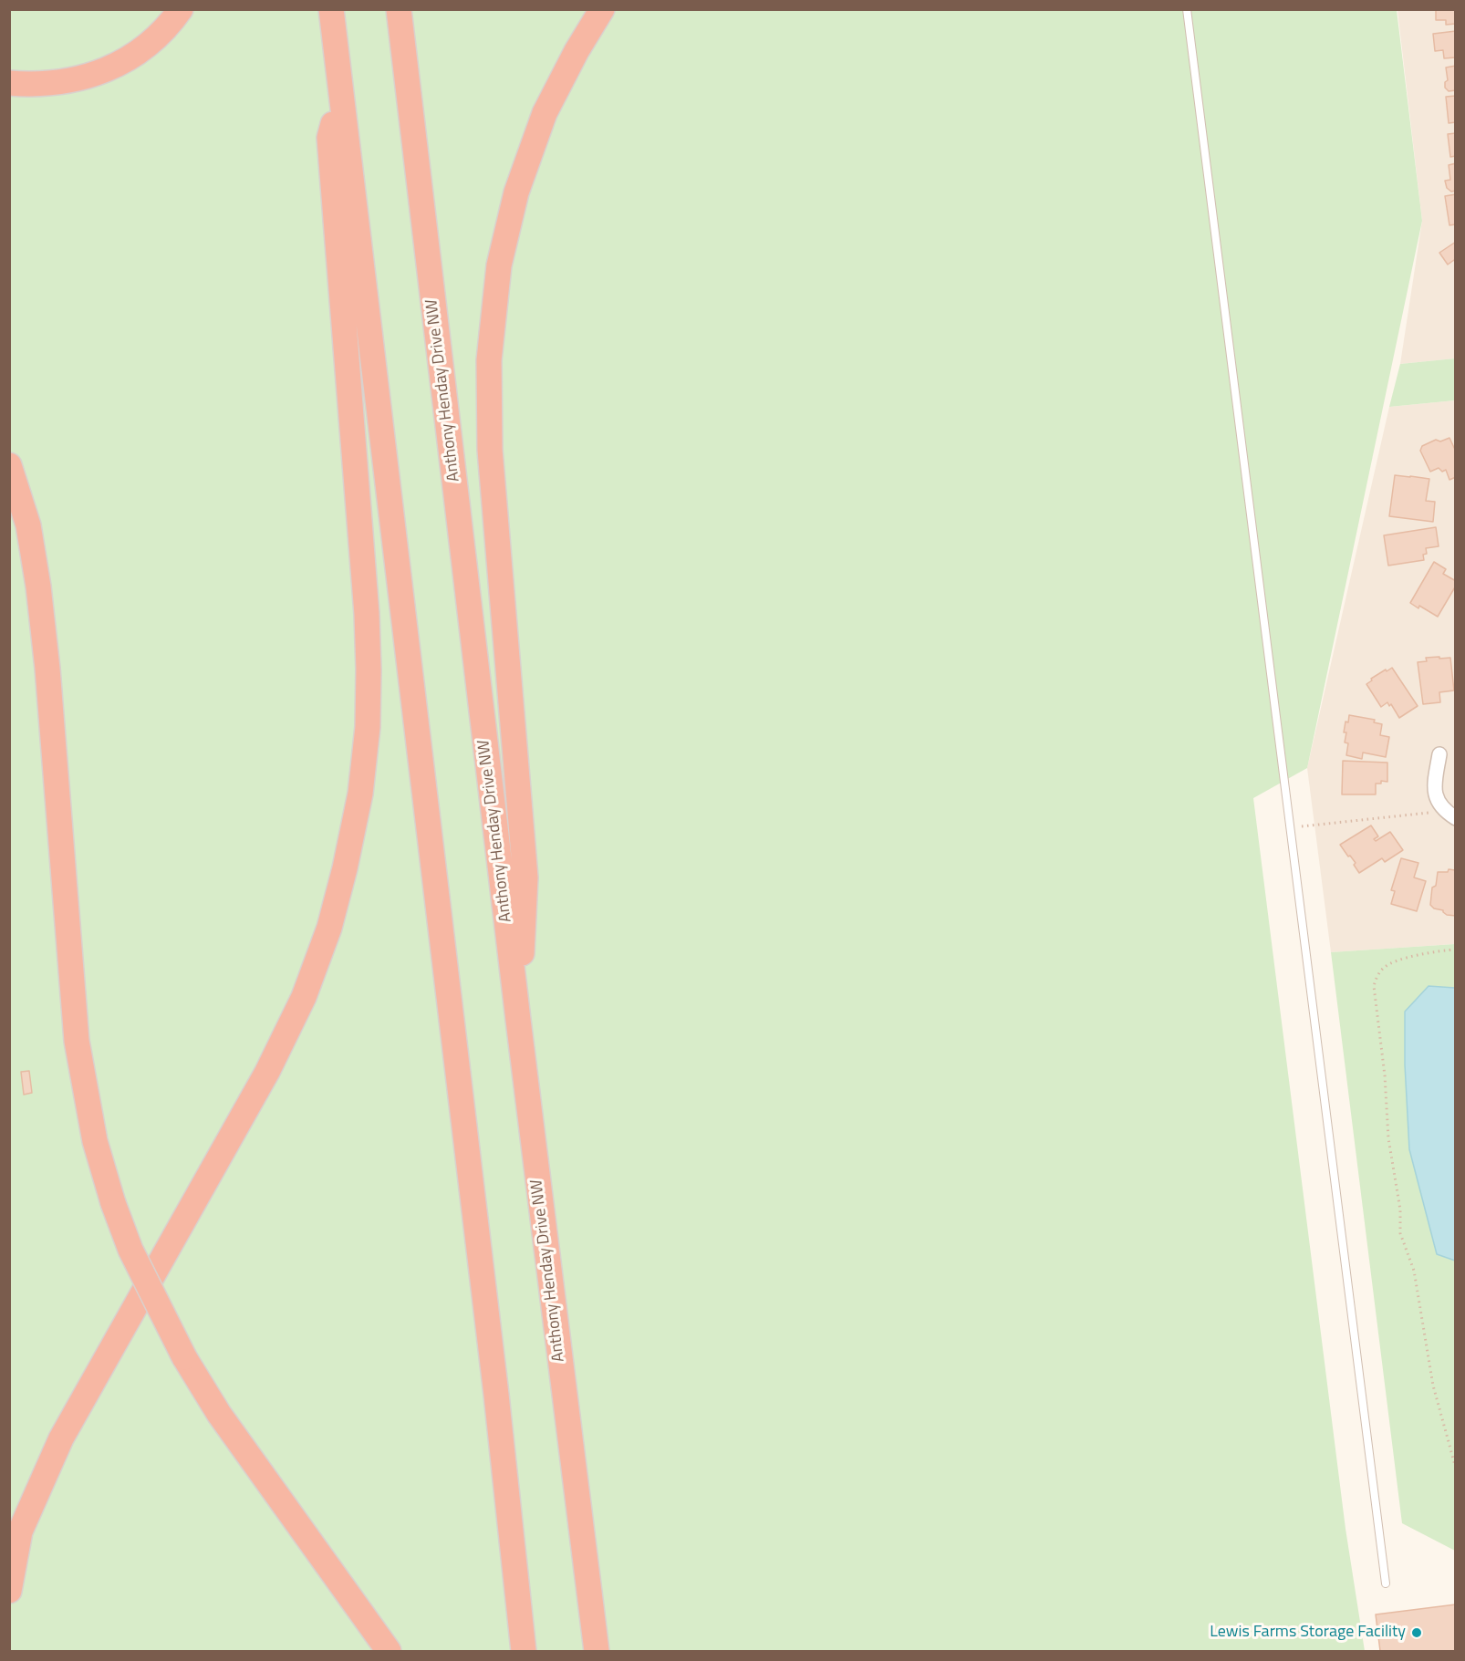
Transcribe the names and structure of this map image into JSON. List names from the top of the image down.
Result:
{
  "streets": {
    "highway": ["Anthony Henday Drive NW"]
  },
  "places": ["Lewis Farms Storage Facility"]
}
